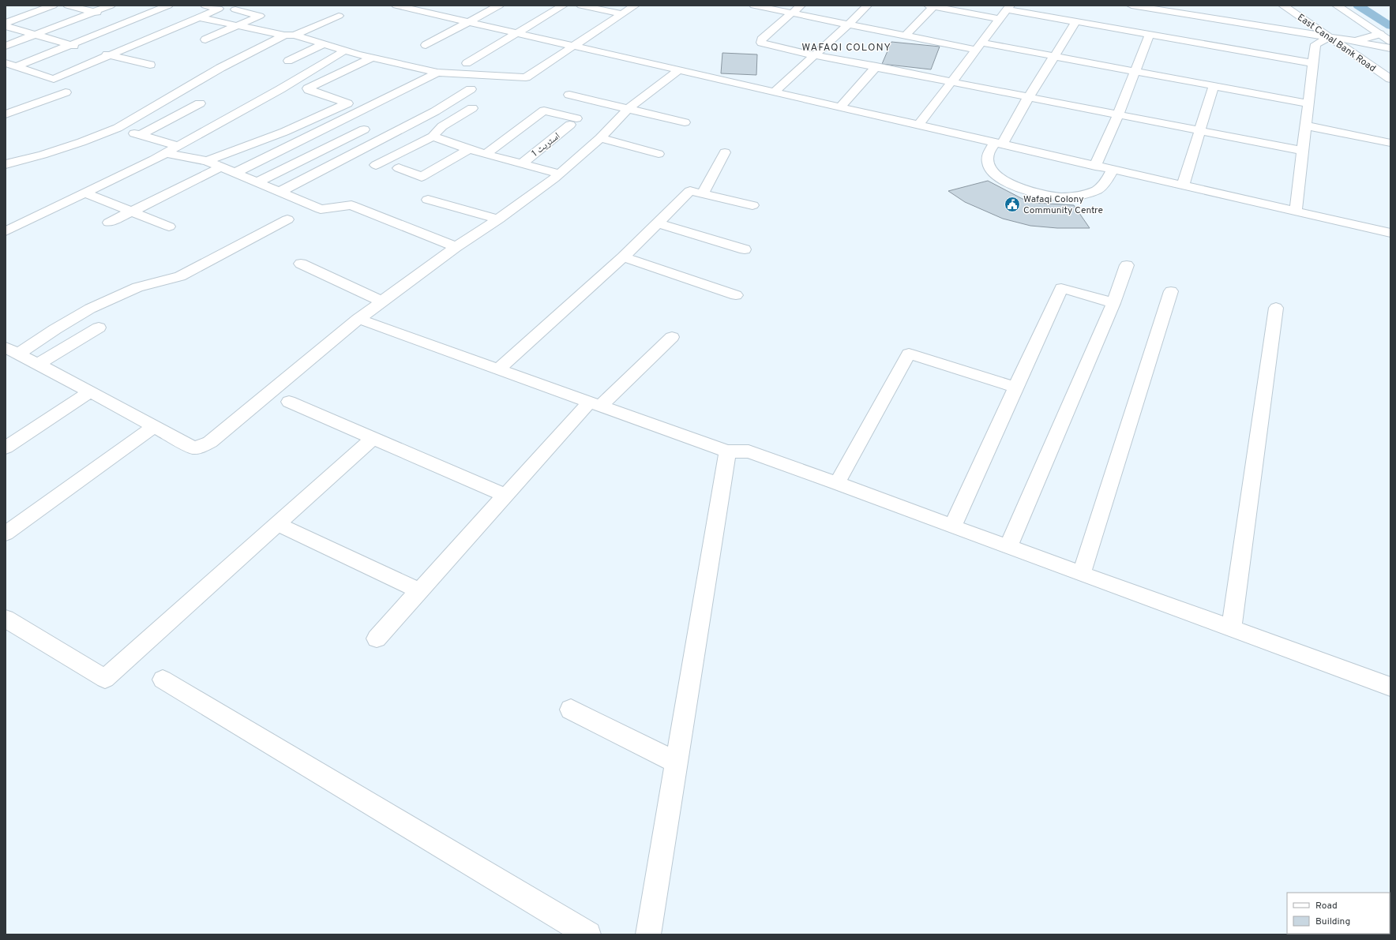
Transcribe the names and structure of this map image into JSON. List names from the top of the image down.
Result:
{
  "streets": {
    "main road": ["East Canal Bank Road", "اسٹریٹ 1"]
  },
  "districts": ["WAFAQI COLONY"],
  "places": {
    "public building": ["Wafaqi Colony Community Centre"]
  },
  "legend": ["Road", "Building"]
}
